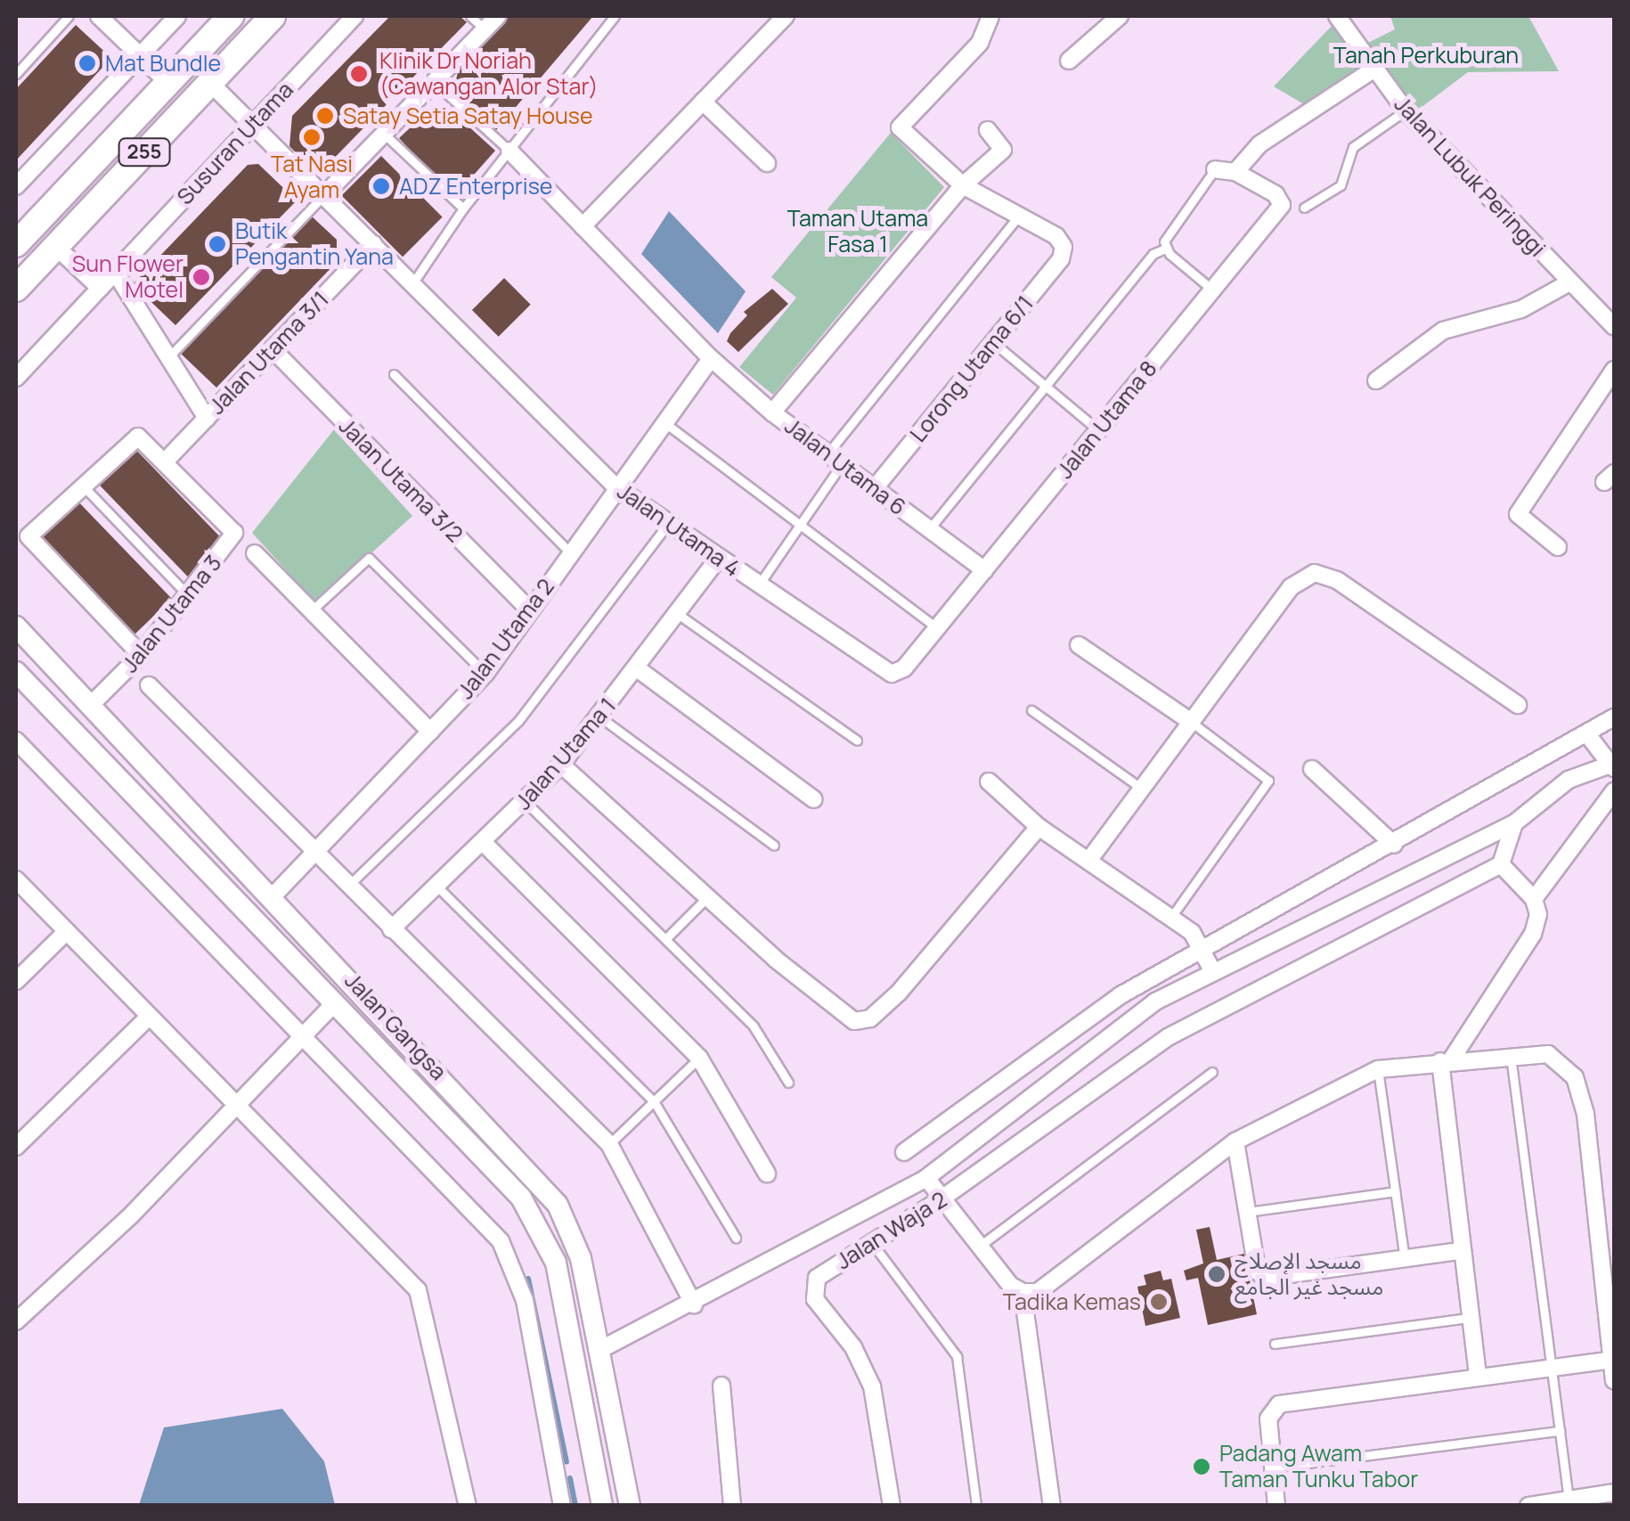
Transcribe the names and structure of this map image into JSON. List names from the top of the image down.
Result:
{
  "streets": {
    "main road": ["255", "Jalan Gangsa"],
    "street": [
      "Susuran Utama",
      "Jalan Lubuk Peringgi",
      "Jalan Utama 3/1",
      "Lorong Utama 6/1",
      "Jalan Utama 8",
      "Jalan Utama 6",
      "Jalan Utama 3/2",
      "Jalan Utama 4",
      "Jalan Utama 3",
      "Jalan Utama 2",
      "Jalan Utama 1",
      "Jalan Waja 2"
    ]
  },
  "crossings": [
    ["Susuran Utama", "Jalan Utama 4"],
    ["255", "Jalan Utama 4"],
    ["Jalan Utama 3/1", "Jalan Utama 3/2"],
    ["Jalan Utama 3/1", "Jalan Utama 4"],
    ["Jalan Utama 3/1", "Jalan Utama 3"],
    ["Lorong Utama 6/1", "Jalan Utama 6"],
    ["Jalan Utama 8", "Jalan Utama 6"],
    ["Jalan Utama 8", "Jalan Utama 4"],
    ["Jalan Utama 6", "Jalan Utama 2"],
    ["Jalan Utama 3/2", "Jalan Utama 2"],
    ["Jalan Utama 4", "Jalan Utama 2"],
    ["Jalan Utama 4", "Jalan Utama 1"],
    ["Jalan Utama 3", "Jalan Utama 2"],
    ["Jalan Utama 3", "Jalan Gangsa"],
    ["Jalan Utama 2", "Jalan Gangsa"]
  ],
  "parks": ["Tanah Perkuburan", "Taman Utama Fasa 1"],
  "places": [
    "Mat Bundle",
    "Klinik Dr Noriah (Cawangan Alor Star)",
    "Satay Setia Satay House",
    "Tat Nasi Ayam",
    "ADZ Enterprise",
    "Butik Pengantin Yana",
    "Sun Flower Motel",
    "مسجد الإصلاح مسجد غير الجامع",
    "Tadika Kemas",
    "Padang Awam Taman Tunku Tabor"
  ]
}
